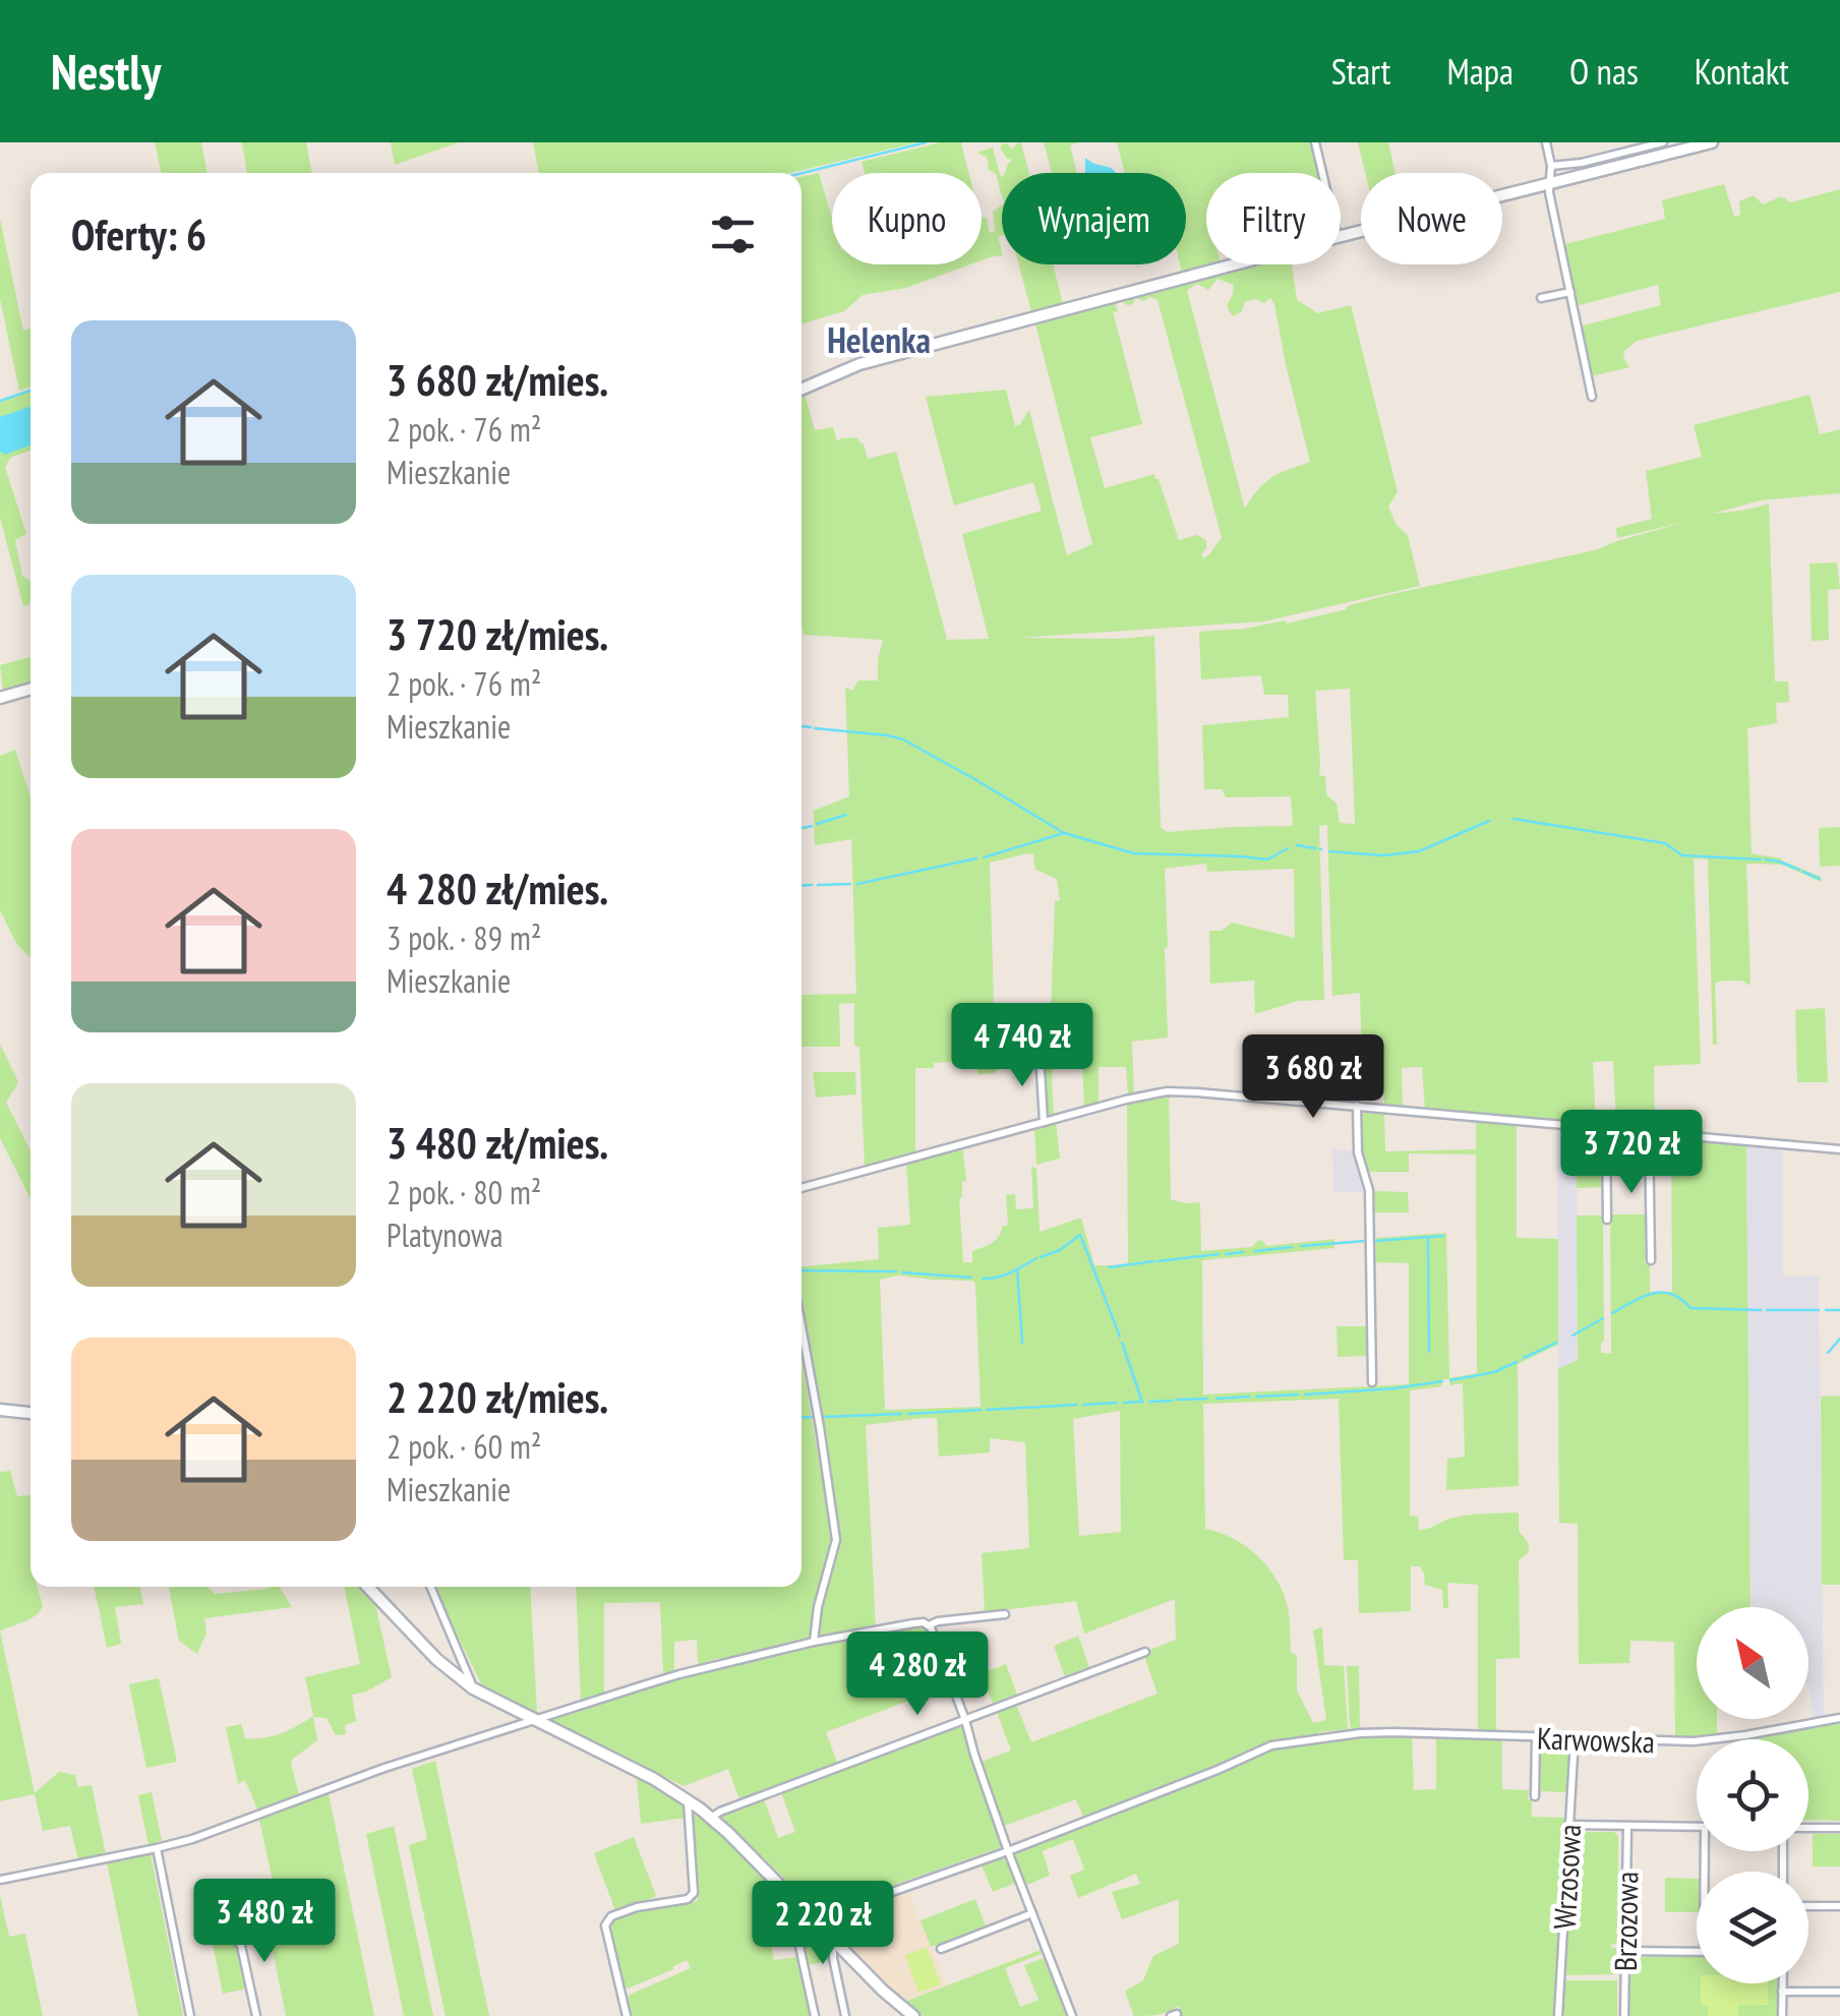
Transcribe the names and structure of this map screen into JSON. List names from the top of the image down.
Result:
{
  "streets": {
    "street": ["Karwowska", "Wrzosowa", "Brzozowa"]
  },
  "crossings": [
    ["Karwowska", "Wrzosowa"]
  ],
  "districts": ["Helenka"],
  "north": "top left",
  "page": {
    "header": "Nestly",
    "nav": [
      "Start",
      "Mapa",
      "O nas",
      "Kontakt"
    ],
    "chip": [
      "Kupno",
      "Wynajem",
      "Filtry",
      "Nowe"
    ],
    "heading": "Oferty: 6",
    "list": [
      {
        "name": "3 680 zł/mies.",
        "note": "2 pok. · 76 m² · Mieszkanie"
      },
      {
        "name": "3 720 zł/mies.",
        "note": "2 pok. · 76 m² · Mieszkanie"
      },
      {
        "name": "4 280 zł/mies.",
        "note": "3 pok. · 89 m² · Mieszkanie"
      },
      {
        "name": "3 480 zł/mies.",
        "note": "2 pok. · 80 m² · Platynowa"
      },
      {
        "name": "2 220 zł/mies.",
        "note": "2 pok. · 60 m² · Mieszkanie"
      }
    ],
    "price": [
      "4 740 zł",
      "3 680 zł",
      "3 720 zł",
      "4 280 zł",
      "3 480 zł",
      "2 220 zł"
    ]
  }
}
